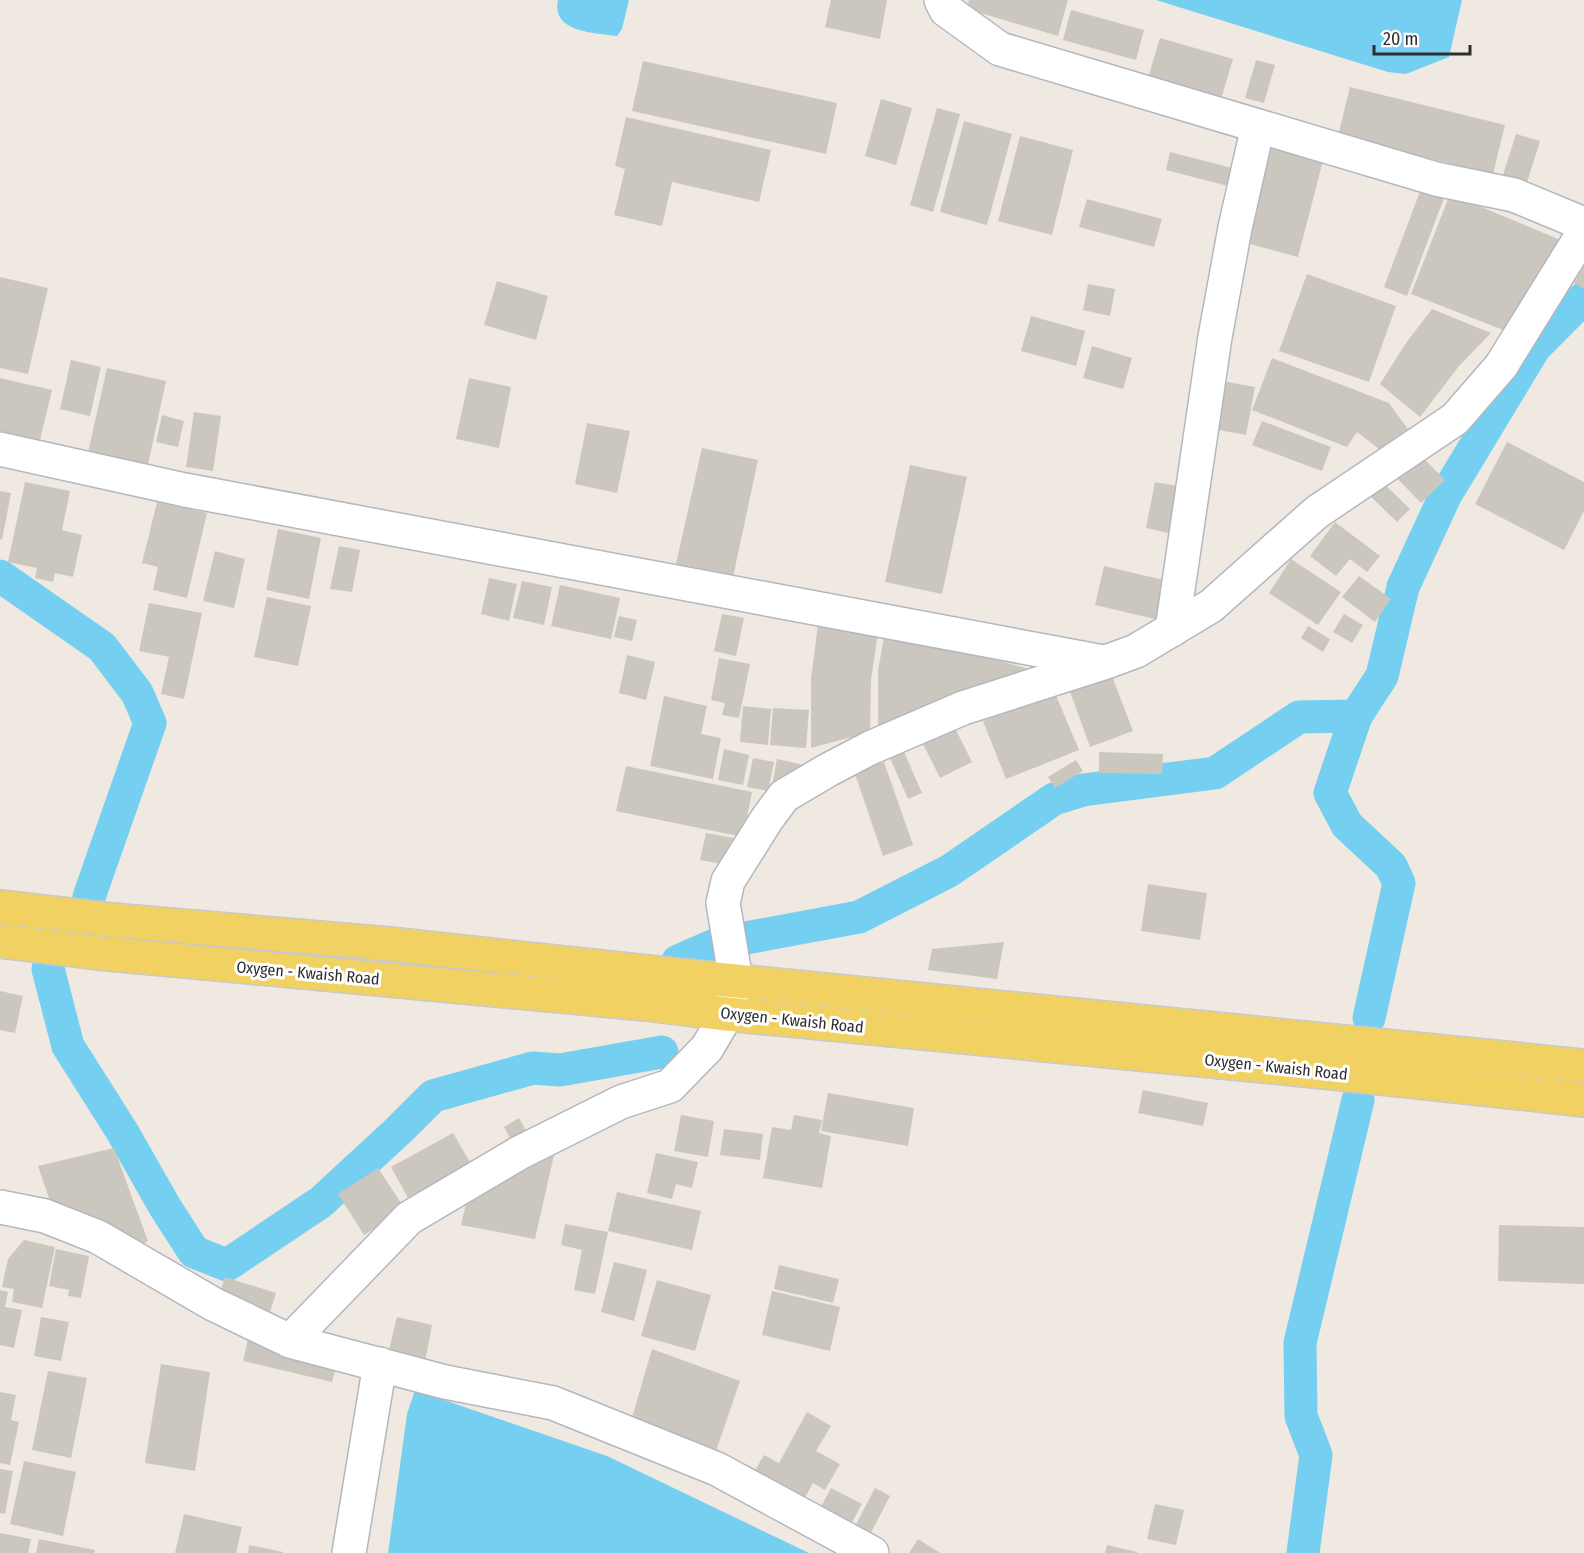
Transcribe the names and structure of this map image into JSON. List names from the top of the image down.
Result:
{
  "streets": {
    "main road": ["Oxygen - Kwaish Road"]
  },
  "scale_bar": "20 m"
}
